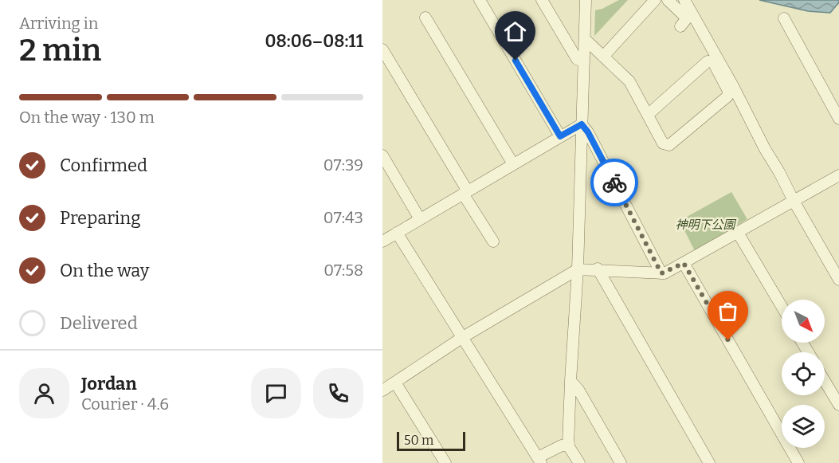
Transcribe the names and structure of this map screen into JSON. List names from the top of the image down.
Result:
{
  "parks": ["神明下公園"],
  "scale_bar": "50 m",
  "north": "bottom right",
  "page": {
    "heading": ["2 min", "Arriving in", "08:06–08:11"],
    "panel": ["Jordan", "Courier · 4.6"],
    "bar": "On the way · 130 m",
    "list": [
      ["Confirmed", "07:39"],
      ["Preparing", "07:43"],
      ["On the way", "07:58"],
      "Delivered"
    ],
    "scale": "50 m"
  }
}
